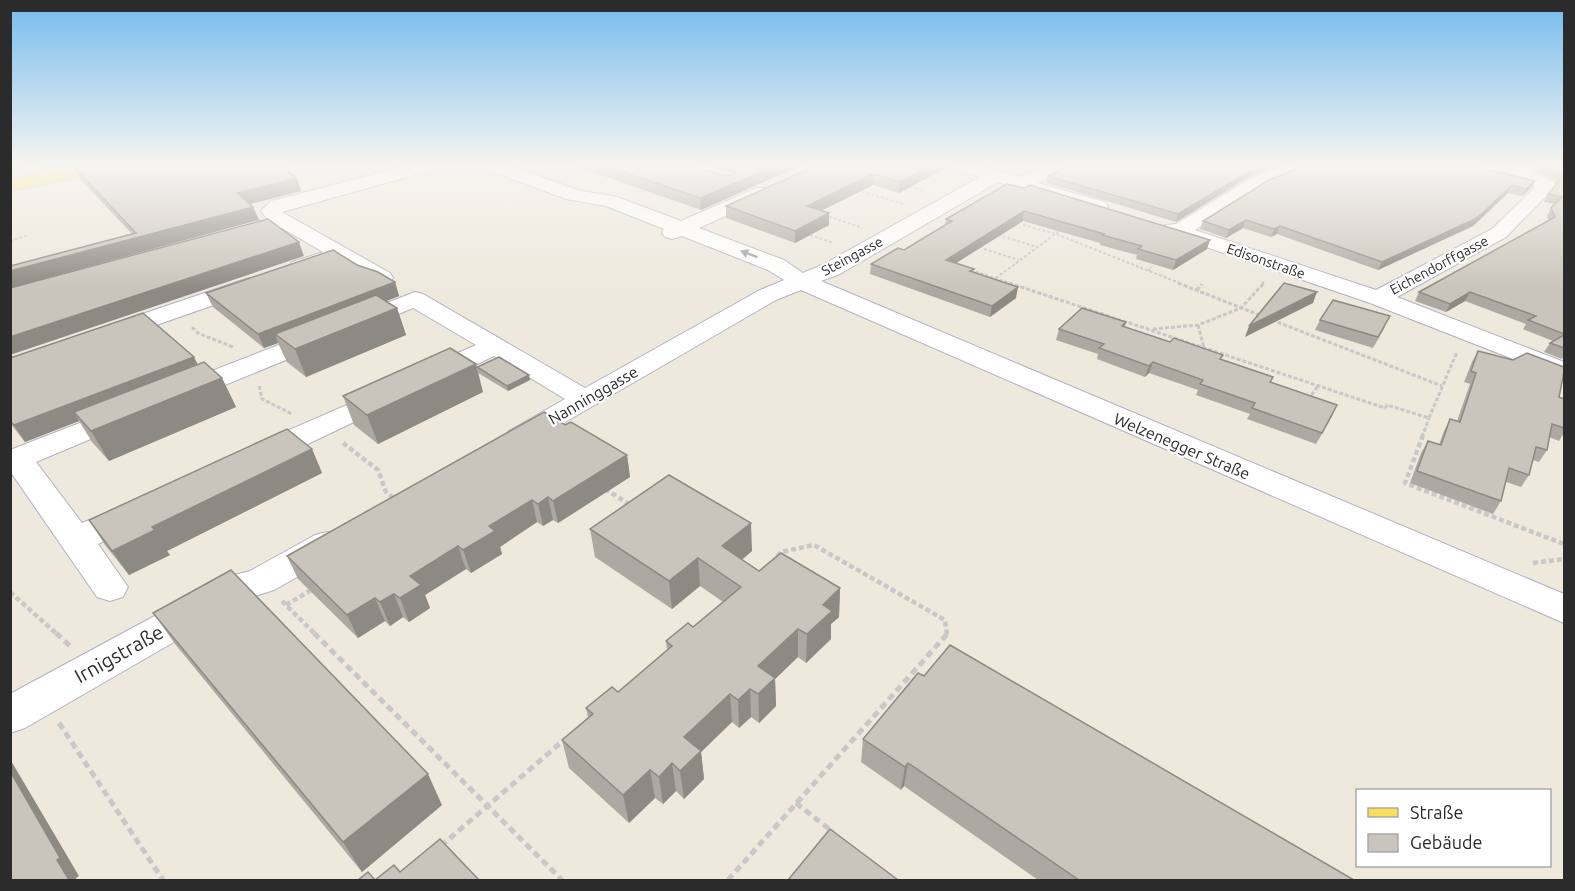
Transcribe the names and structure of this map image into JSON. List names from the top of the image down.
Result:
{
  "streets": {
    "street": [
      "Steingasse",
      "Edisonstraße",
      "Eichendorffgasse",
      "Nanninggasse",
      "Welzenegger Straße",
      "Irnigstraße"
    ]
  },
  "crossings": [
    ["Steingasse", "Nanninggasse"],
    ["Steingasse", "Welzenegger Straße"],
    ["Edisonstraße", "Eichendorffgasse"],
    ["Nanninggasse", "Welzenegger Straße"]
  ],
  "legend": ["Straße", "Gebäude"]
}
